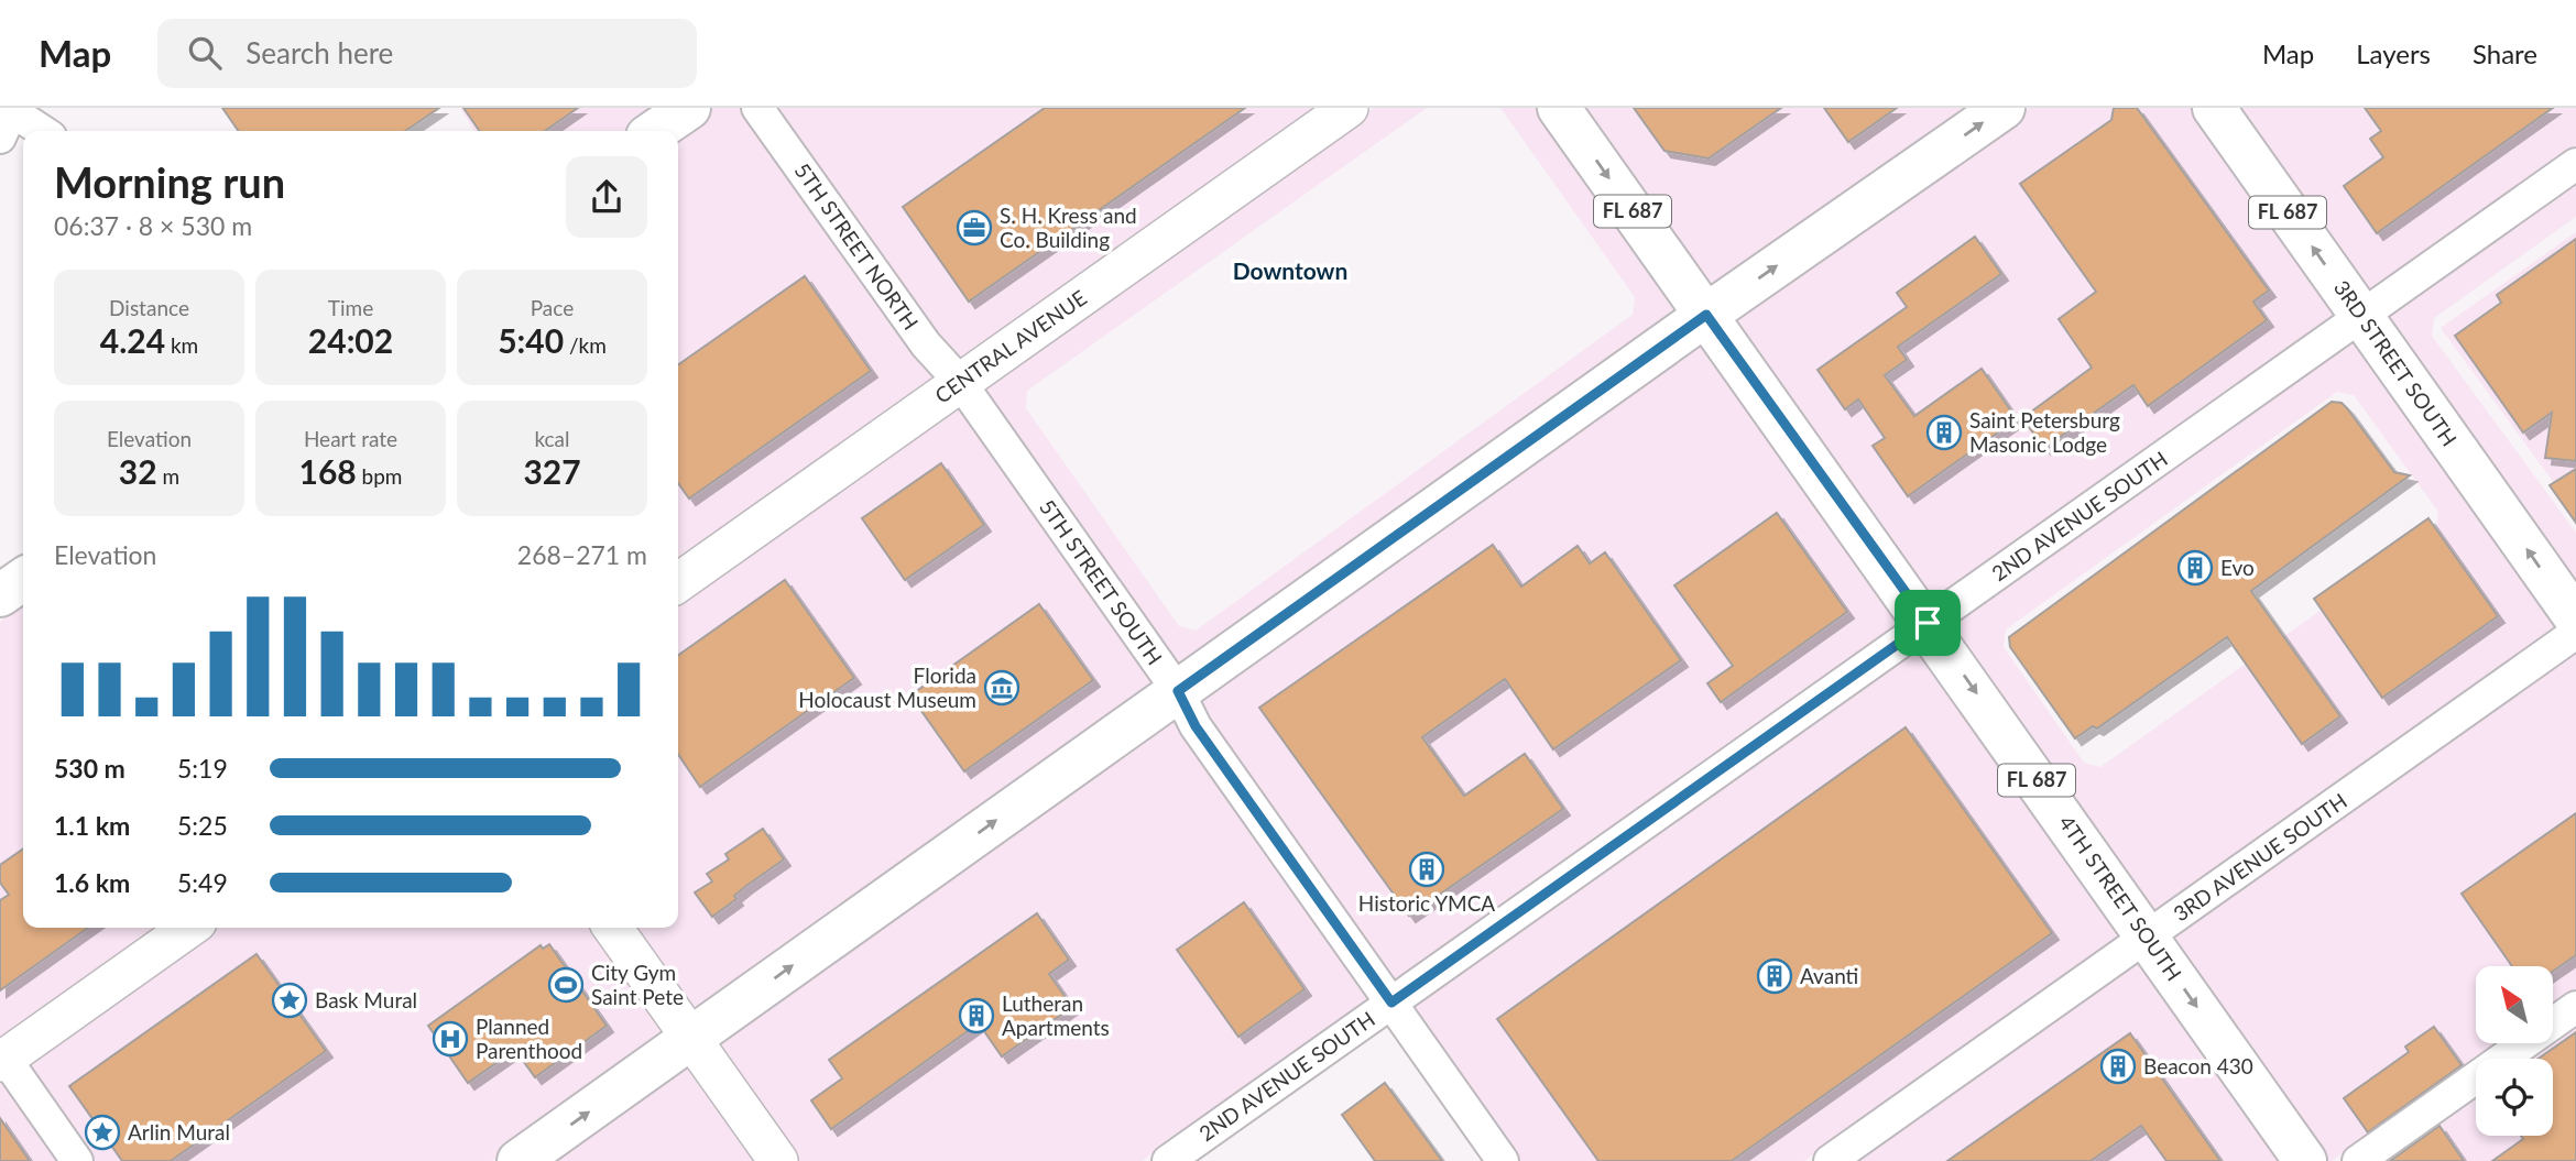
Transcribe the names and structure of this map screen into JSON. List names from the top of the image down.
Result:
{
  "streets": {
    "main road": ["FL 687", "3RD STREET SOUTH", "4TH STREET SOUTH"],
    "street": [
      "5TH STREET NORTH",
      "CENTRAL AVENUE",
      "2ND AVENUE SOUTH",
      "5TH STREET SOUTH",
      "3RD AVENUE SOUTH"
    ]
  },
  "crossings": [
    ["5TH STREET NORTH", "CENTRAL AVENUE"],
    ["5TH STREET NORTH", "5TH STREET SOUTH"],
    ["CENTRAL AVENUE", "5TH STREET SOUTH"],
    ["3RD STREET SOUTH", "2ND AVENUE SOUTH"],
    ["2ND AVENUE SOUTH", "5TH STREET SOUTH"],
    ["2ND AVENUE SOUTH", "4TH STREET SOUTH"],
    ["3RD AVENUE SOUTH", "4TH STREET SOUTH"]
  ],
  "one_way": ["3RD STREET SOUTH", "4TH STREET SOUTH"],
  "districts": ["Downtown"],
  "places": {
    "office": ["S. H. Kress and Co. Building"],
    "building": [
      "Saint Petersburg Masonic Lodge",
      "Evo",
      "Historic YMCA",
      "Avanti",
      "Lutheran Apartments",
      "Beacon 430"
    ],
    "museum": ["Florida Holocaust Museum"],
    "sports": ["City Gym Saint Pete"],
    "place": ["Bask Mural", "Arlin Mural"],
    "hospital": ["Planned Parenthood"]
  },
  "north": "top left",
  "page": {
    "header": "Map",
    "search": "Search here",
    "nav": ["Map", "Layers", "Share"],
    "heading": ["Morning run", "06:37 · 8 × 530 m"],
    "stats": [
      ["Distance", "4.24 km"],
      ["Time", "24:02"],
      ["Pace", "5:40 /km"],
      ["Elevation", "32 m"],
      ["Heart rate", "168 bpm"],
      ["kcal", "327"]
    ],
    "chart": ["Elevation", "268–271 m"],
    "list": [
      {
        "name": "530 m",
        "note": "5:19"
      },
      {
        "name": "1.1 km",
        "note": "5:25"
      },
      {
        "name": "1.6 km",
        "note": "5:49"
      }
    ]
  }
}
